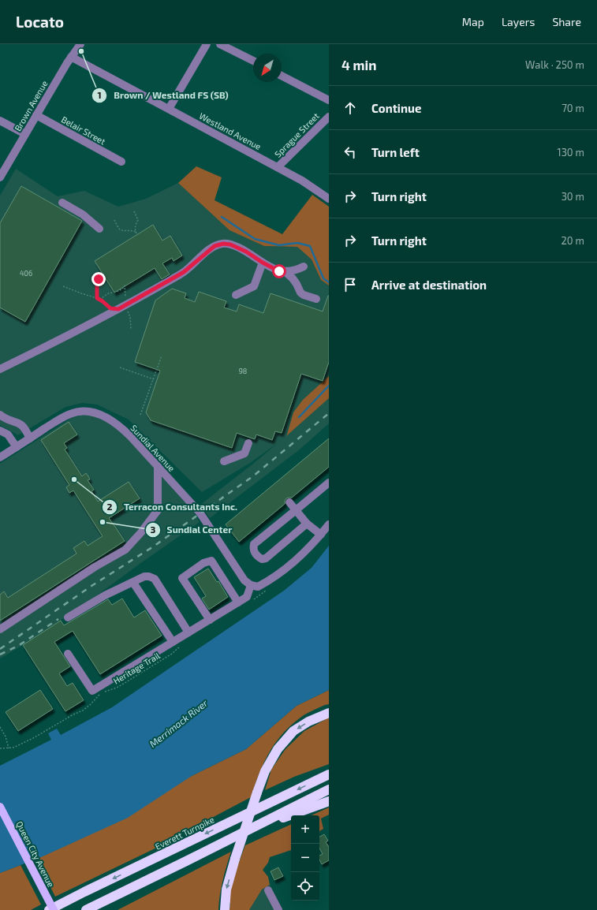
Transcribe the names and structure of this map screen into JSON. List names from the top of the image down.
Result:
{
  "streets": {
    "highway": ["Everett Turnpike"],
    "main road": ["Queen City Avenue"],
    "street": [
      "Brown Avenue",
      "Belair Street",
      "Westland Avenue",
      "Sprague Street",
      "Sundial Avenue"
    ],
    "path": ["Heritage Trail"]
  },
  "crossings": [
    ["Brown Avenue", "Belair Street"],
    ["Brown Avenue", "Westland Avenue"],
    ["Westland Avenue", "Sprague Street"]
  ],
  "water": ["Merrimack River"],
  "places": ["Brown / Westland FS (SB)", "Terracon Consultants Inc.", "Sundial Center"],
  "house_numbers": ["406", "98"],
  "north": "bottom left",
  "page": {
    "header": "Locato",
    "nav": ["Map", "Layers", "Share"],
    "heading": ["4 min", "Walk · 250 m"],
    "list": [
      ["Continue", "70 m"],
      ["Turn left", "130 m"],
      ["Turn right", "30 m"],
      ["Turn right", "20 m"],
      "Arrive at destination"
    ],
    "map_buttons": ["+", "−"]
  }
}
